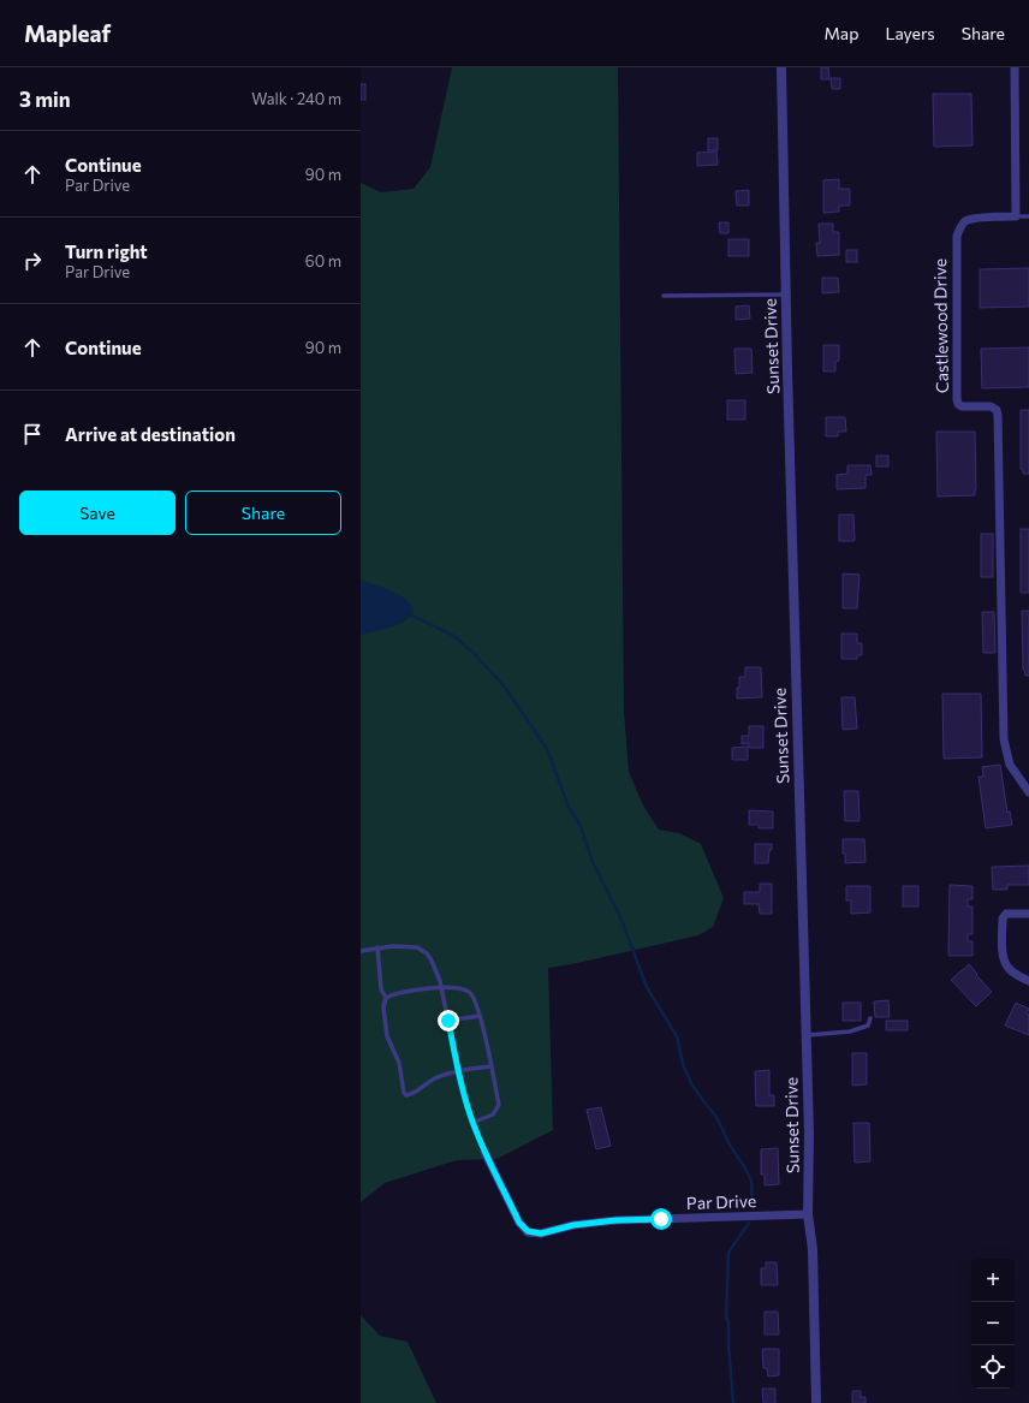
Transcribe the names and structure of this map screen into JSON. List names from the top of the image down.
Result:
{
  "streets": {
    "street": ["Castlewood Drive", "Sunset Drive", "Par Drive"]
  },
  "crossings": [
    ["Sunset Drive", "Par Drive"]
  ],
  "page": {
    "header": "Mapleaf",
    "nav": ["Map", "Layers", "Share"],
    "heading": ["3 min", "Walk · 240 m"],
    "list": [
      ["Continue", "Par Drive", "90 m"],
      ["Turn right", "Par Drive", "60 m"],
      ["Continue", "90 m"],
      "Arrive at destination"
    ],
    "buttons": ["Save", "Share"],
    "map_buttons": ["+", "−"]
  }
}
